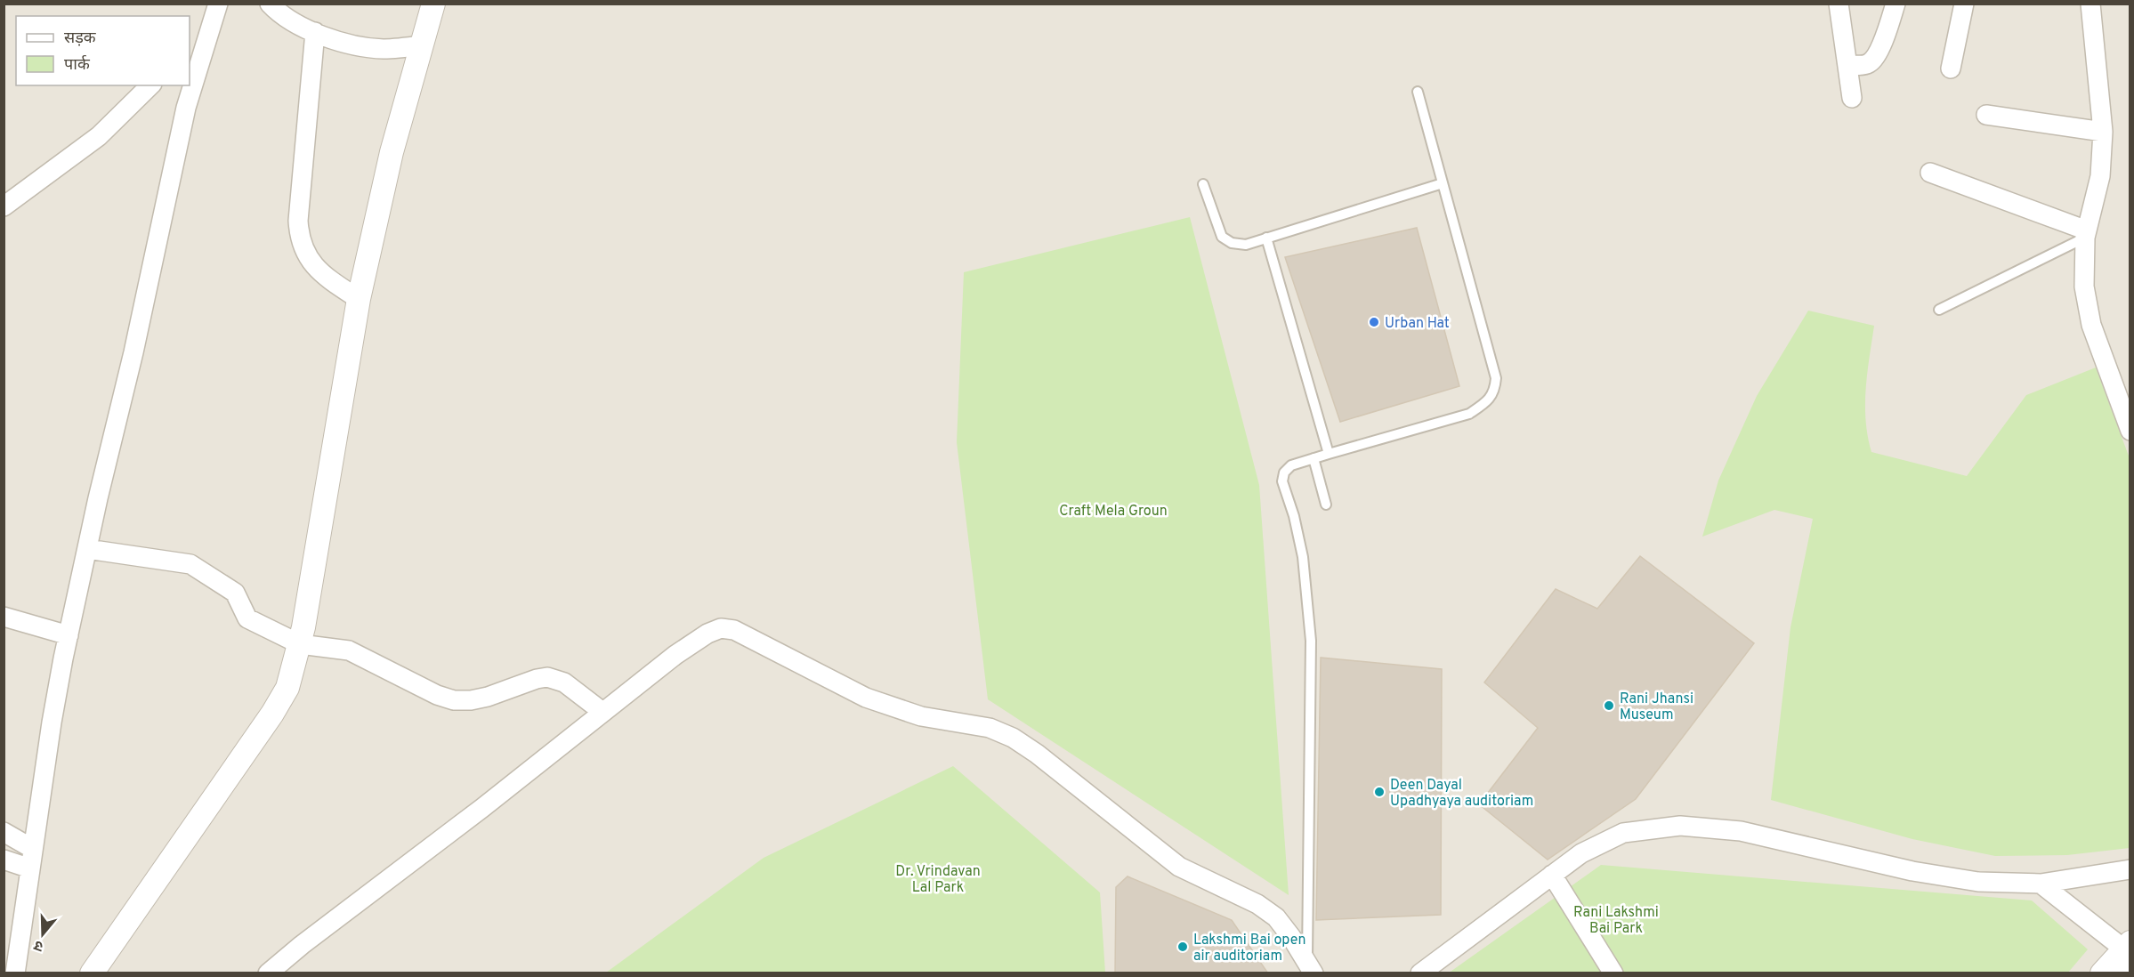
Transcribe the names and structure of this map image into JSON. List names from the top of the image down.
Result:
{
  "parks": ["Craft Mela Groun", "Dr. Vrindavan Lal Park", "Rani Lakshmi Bai Park"],
  "places": [
    "Urban Hat",
    "Rani Jhansi Museum",
    "Deen Dayal Upadhyaya auditoriam",
    "Lakshmi Bai open air auditoriam"
  ],
  "legend": ["सड़क", "पार्क"],
  "north": "bottom"
}
